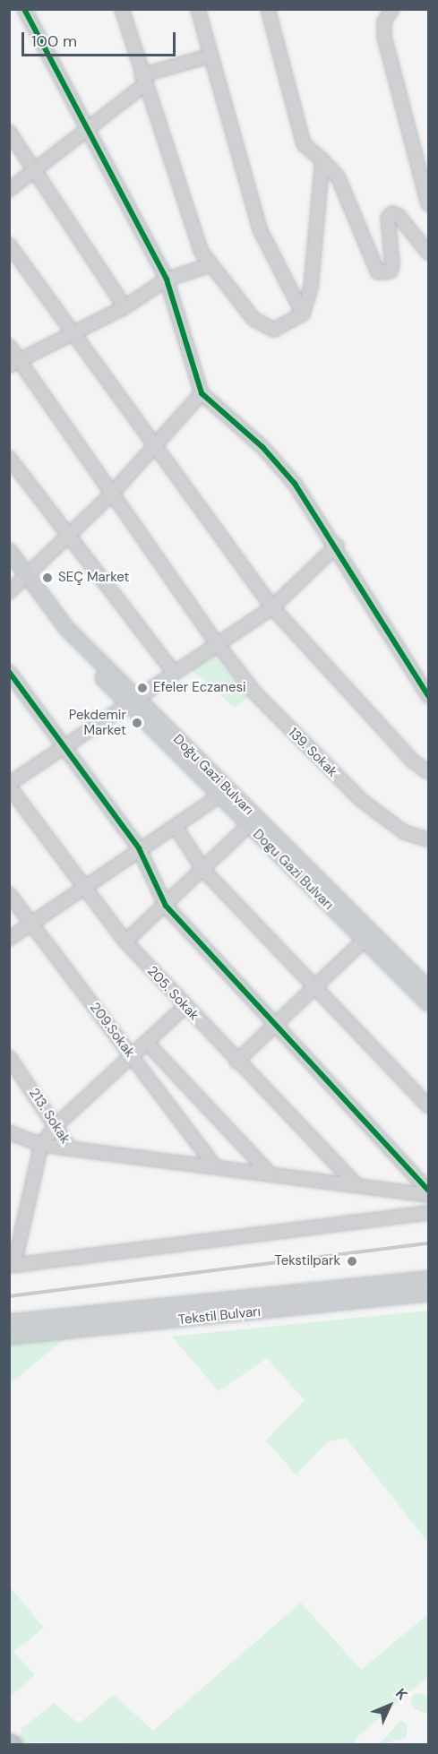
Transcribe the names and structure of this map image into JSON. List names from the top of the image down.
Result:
{
  "streets": {
    "main road": ["Doğu Gazi Bulvarı", "Dogu Gazi Bulvarı", "Tekstil Bulvarı"],
    "street": [
      "139. Sokak",
      "205. Sokak",
      "209.Sokak",
      "213. Sokak"
    ]
  },
  "crossings": [
    ["Doğu Gazi Bulvarı", "Dogu Gazi Bulvarı"]
  ],
  "places": [
    "SEÇ Market",
    "Efeler Eczanesi",
    "Pekdemir Market",
    "Tekstilpark"
  ],
  "scale_bar": "100 m",
  "north": "top right"
}
